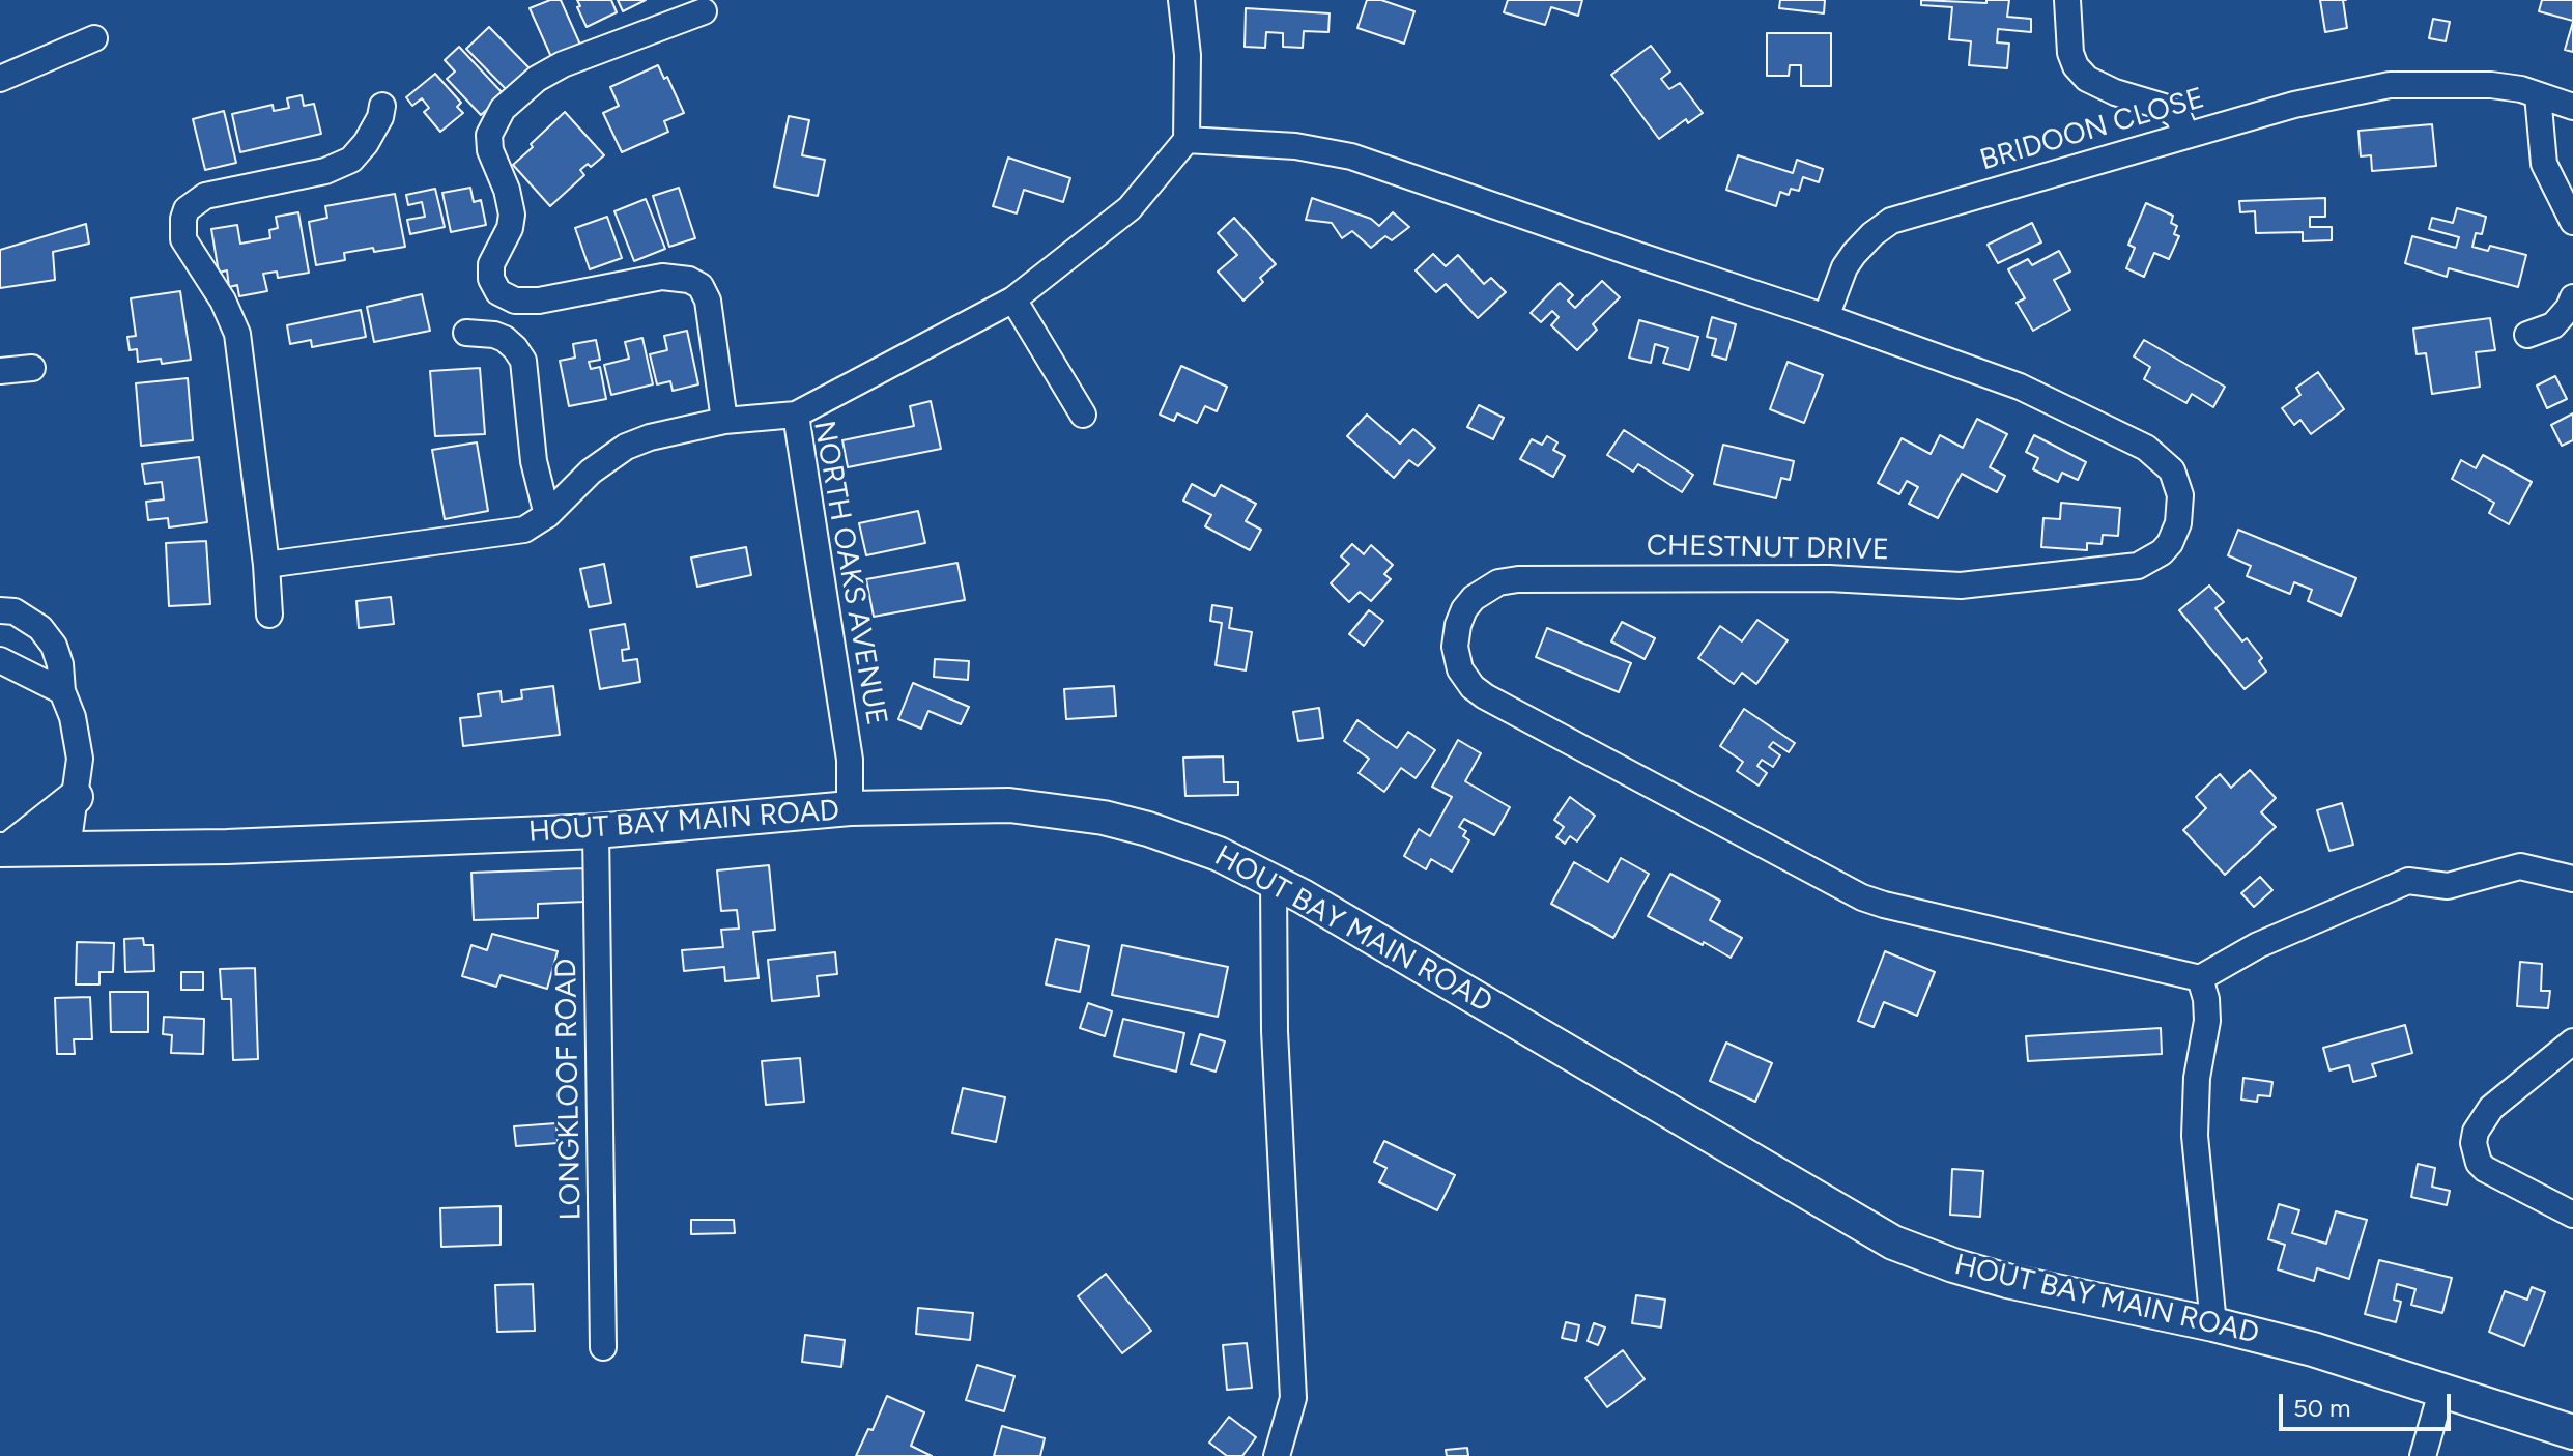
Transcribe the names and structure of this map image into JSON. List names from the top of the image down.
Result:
{
  "streets": {
    "main road": ["HOUT BAY MAIN ROAD"],
    "street": [
      "BRIDOON CLOSE",
      "CHESTNUT DRIVE",
      "NORTH OAKS AVENUE",
      "LONGKLOOF ROAD"
    ]
  },
  "crossings": [
    ["BRIDOON CLOSE", "CHESTNUT DRIVE"],
    ["NORTH OAKS AVENUE", "HOUT BAY MAIN ROAD"],
    ["HOUT BAY MAIN ROAD", "LONGKLOOF ROAD"]
  ],
  "scale_bar": "50 m"
}
